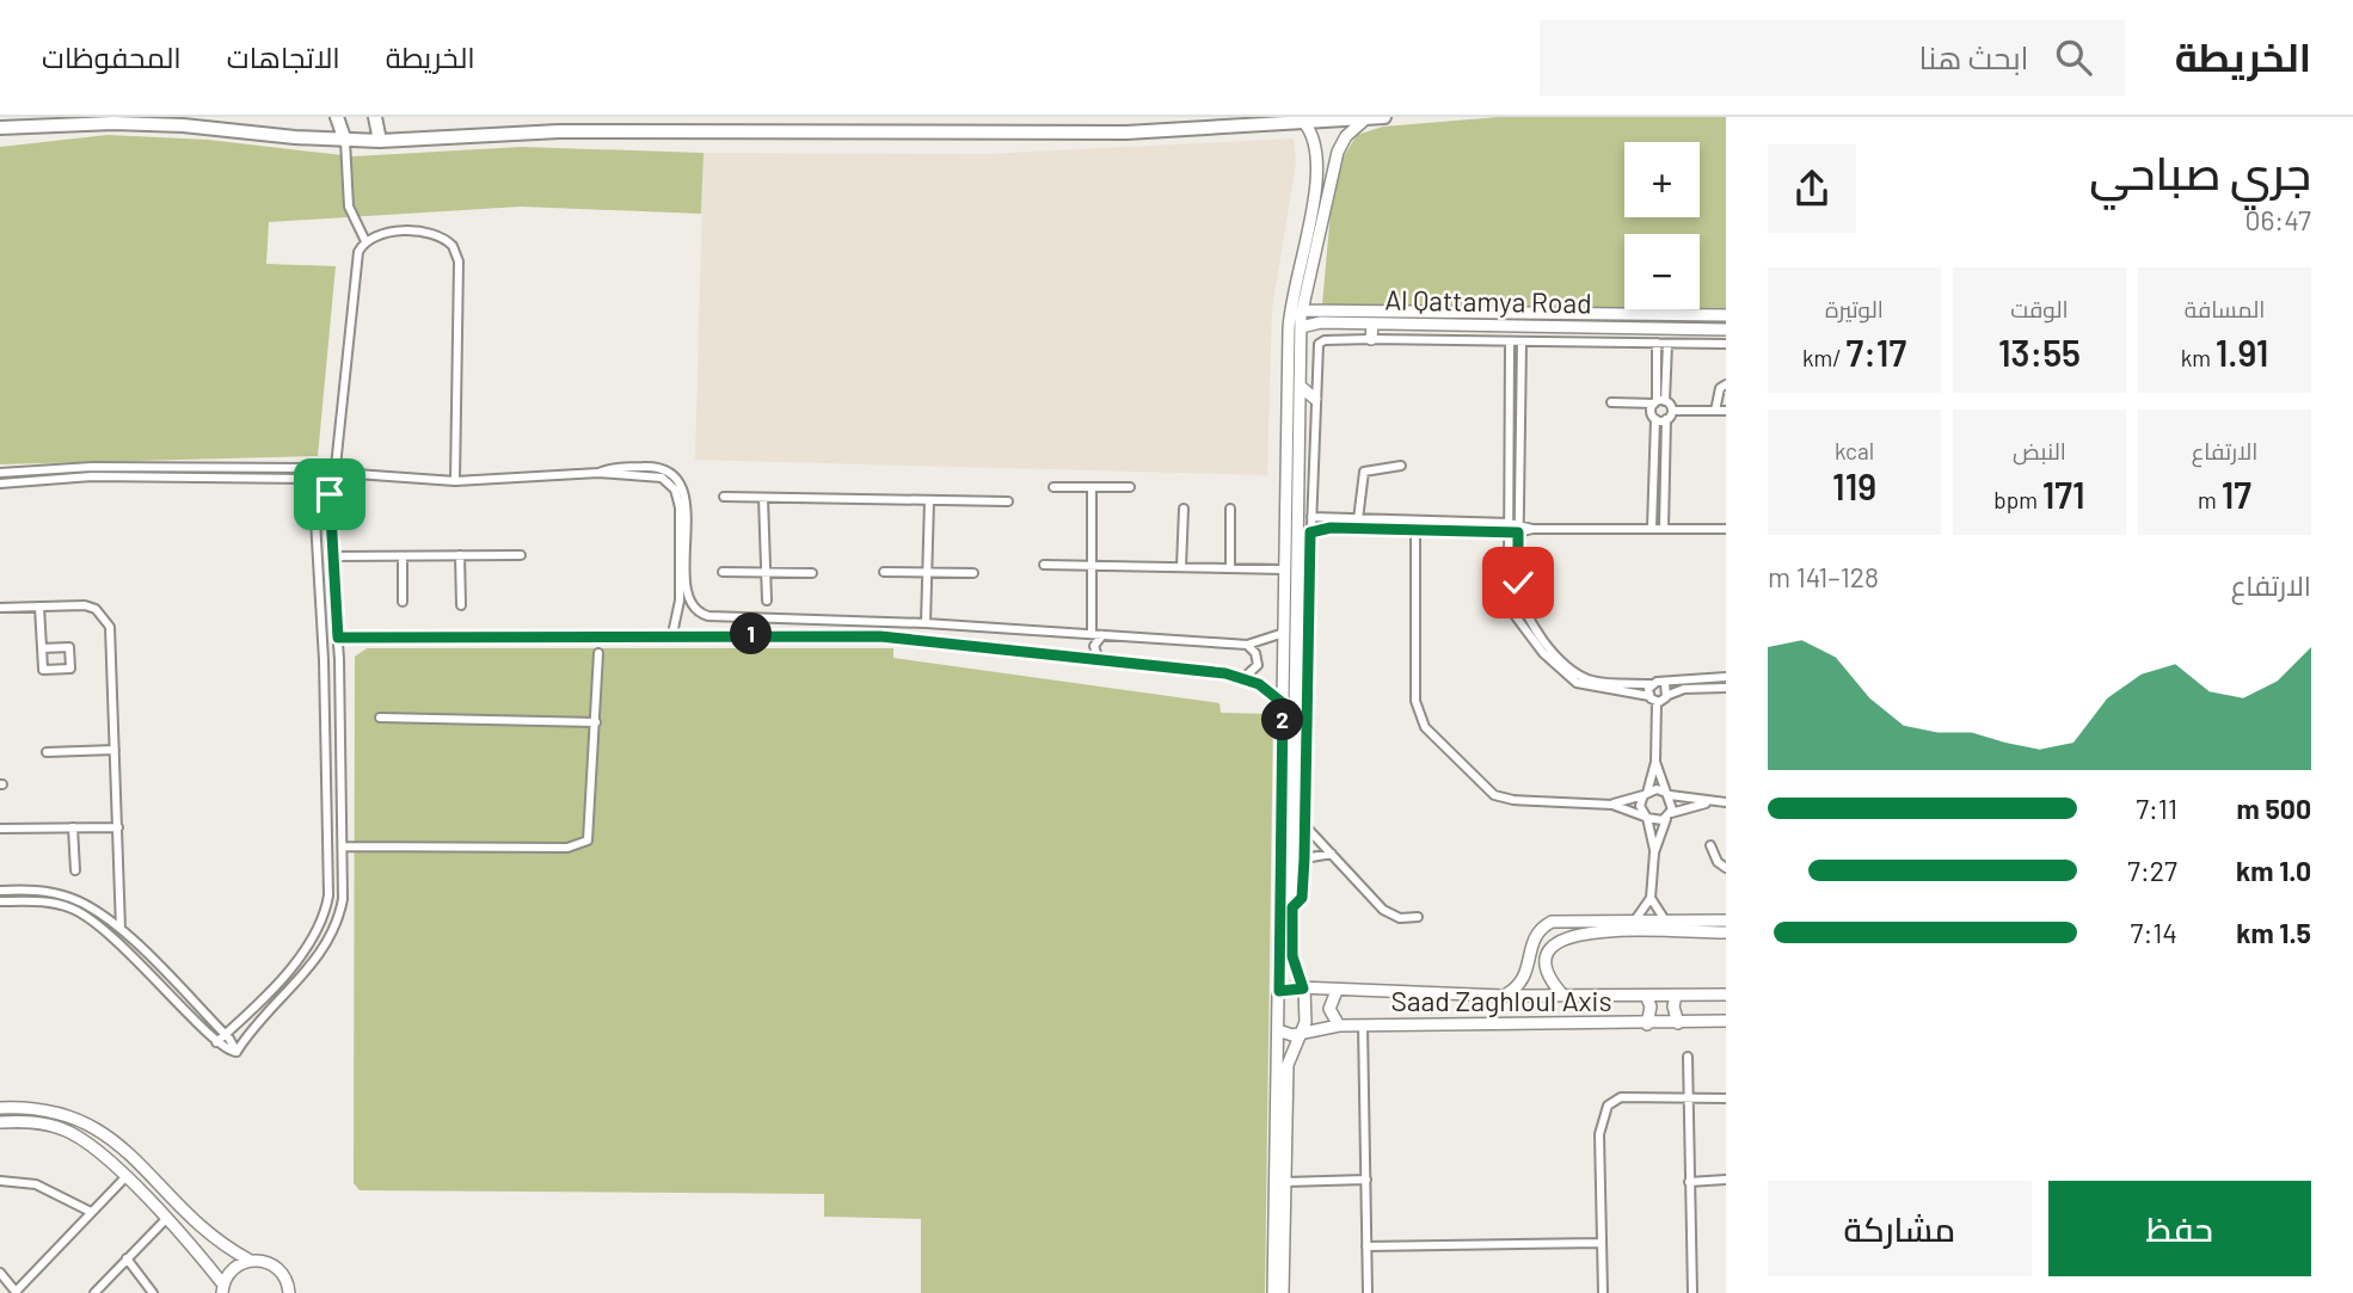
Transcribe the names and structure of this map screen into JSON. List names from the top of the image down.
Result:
{
  "streets": {
    "main road": ["Al Qattamya Road", "Saad Zaghloul Axis"]
  },
  "page": {
    "header": "الخريطة",
    "search": "ابحث هنا",
    "nav": ["الخريطة", "الاتجاهات", "المحفوظات"],
    "heading": ["جري صباحي", "06:47"],
    "map_buttons": ["+", "−"],
    "stats": [
      ["المسافة", "1.91 km"],
      ["الوقت", "13:55"],
      ["الوتيرة", "7:17 /km"],
      ["الارتفاع", "17 m"],
      ["النبض", "171 bpm"],
      ["kcal", "119"]
    ],
    "chart": ["الارتفاع", "128–141 m"],
    "pins": ["1", "2"],
    "list": [
      {
        "name": "500 m",
        "note": "7:11"
      },
      {
        "name": "1.0 km",
        "note": "7:27"
      },
      {
        "name": "1.5 km",
        "note": "7:14"
      }
    ],
    "buttons": ["حفظ", "مشاركة"]
  }
}
